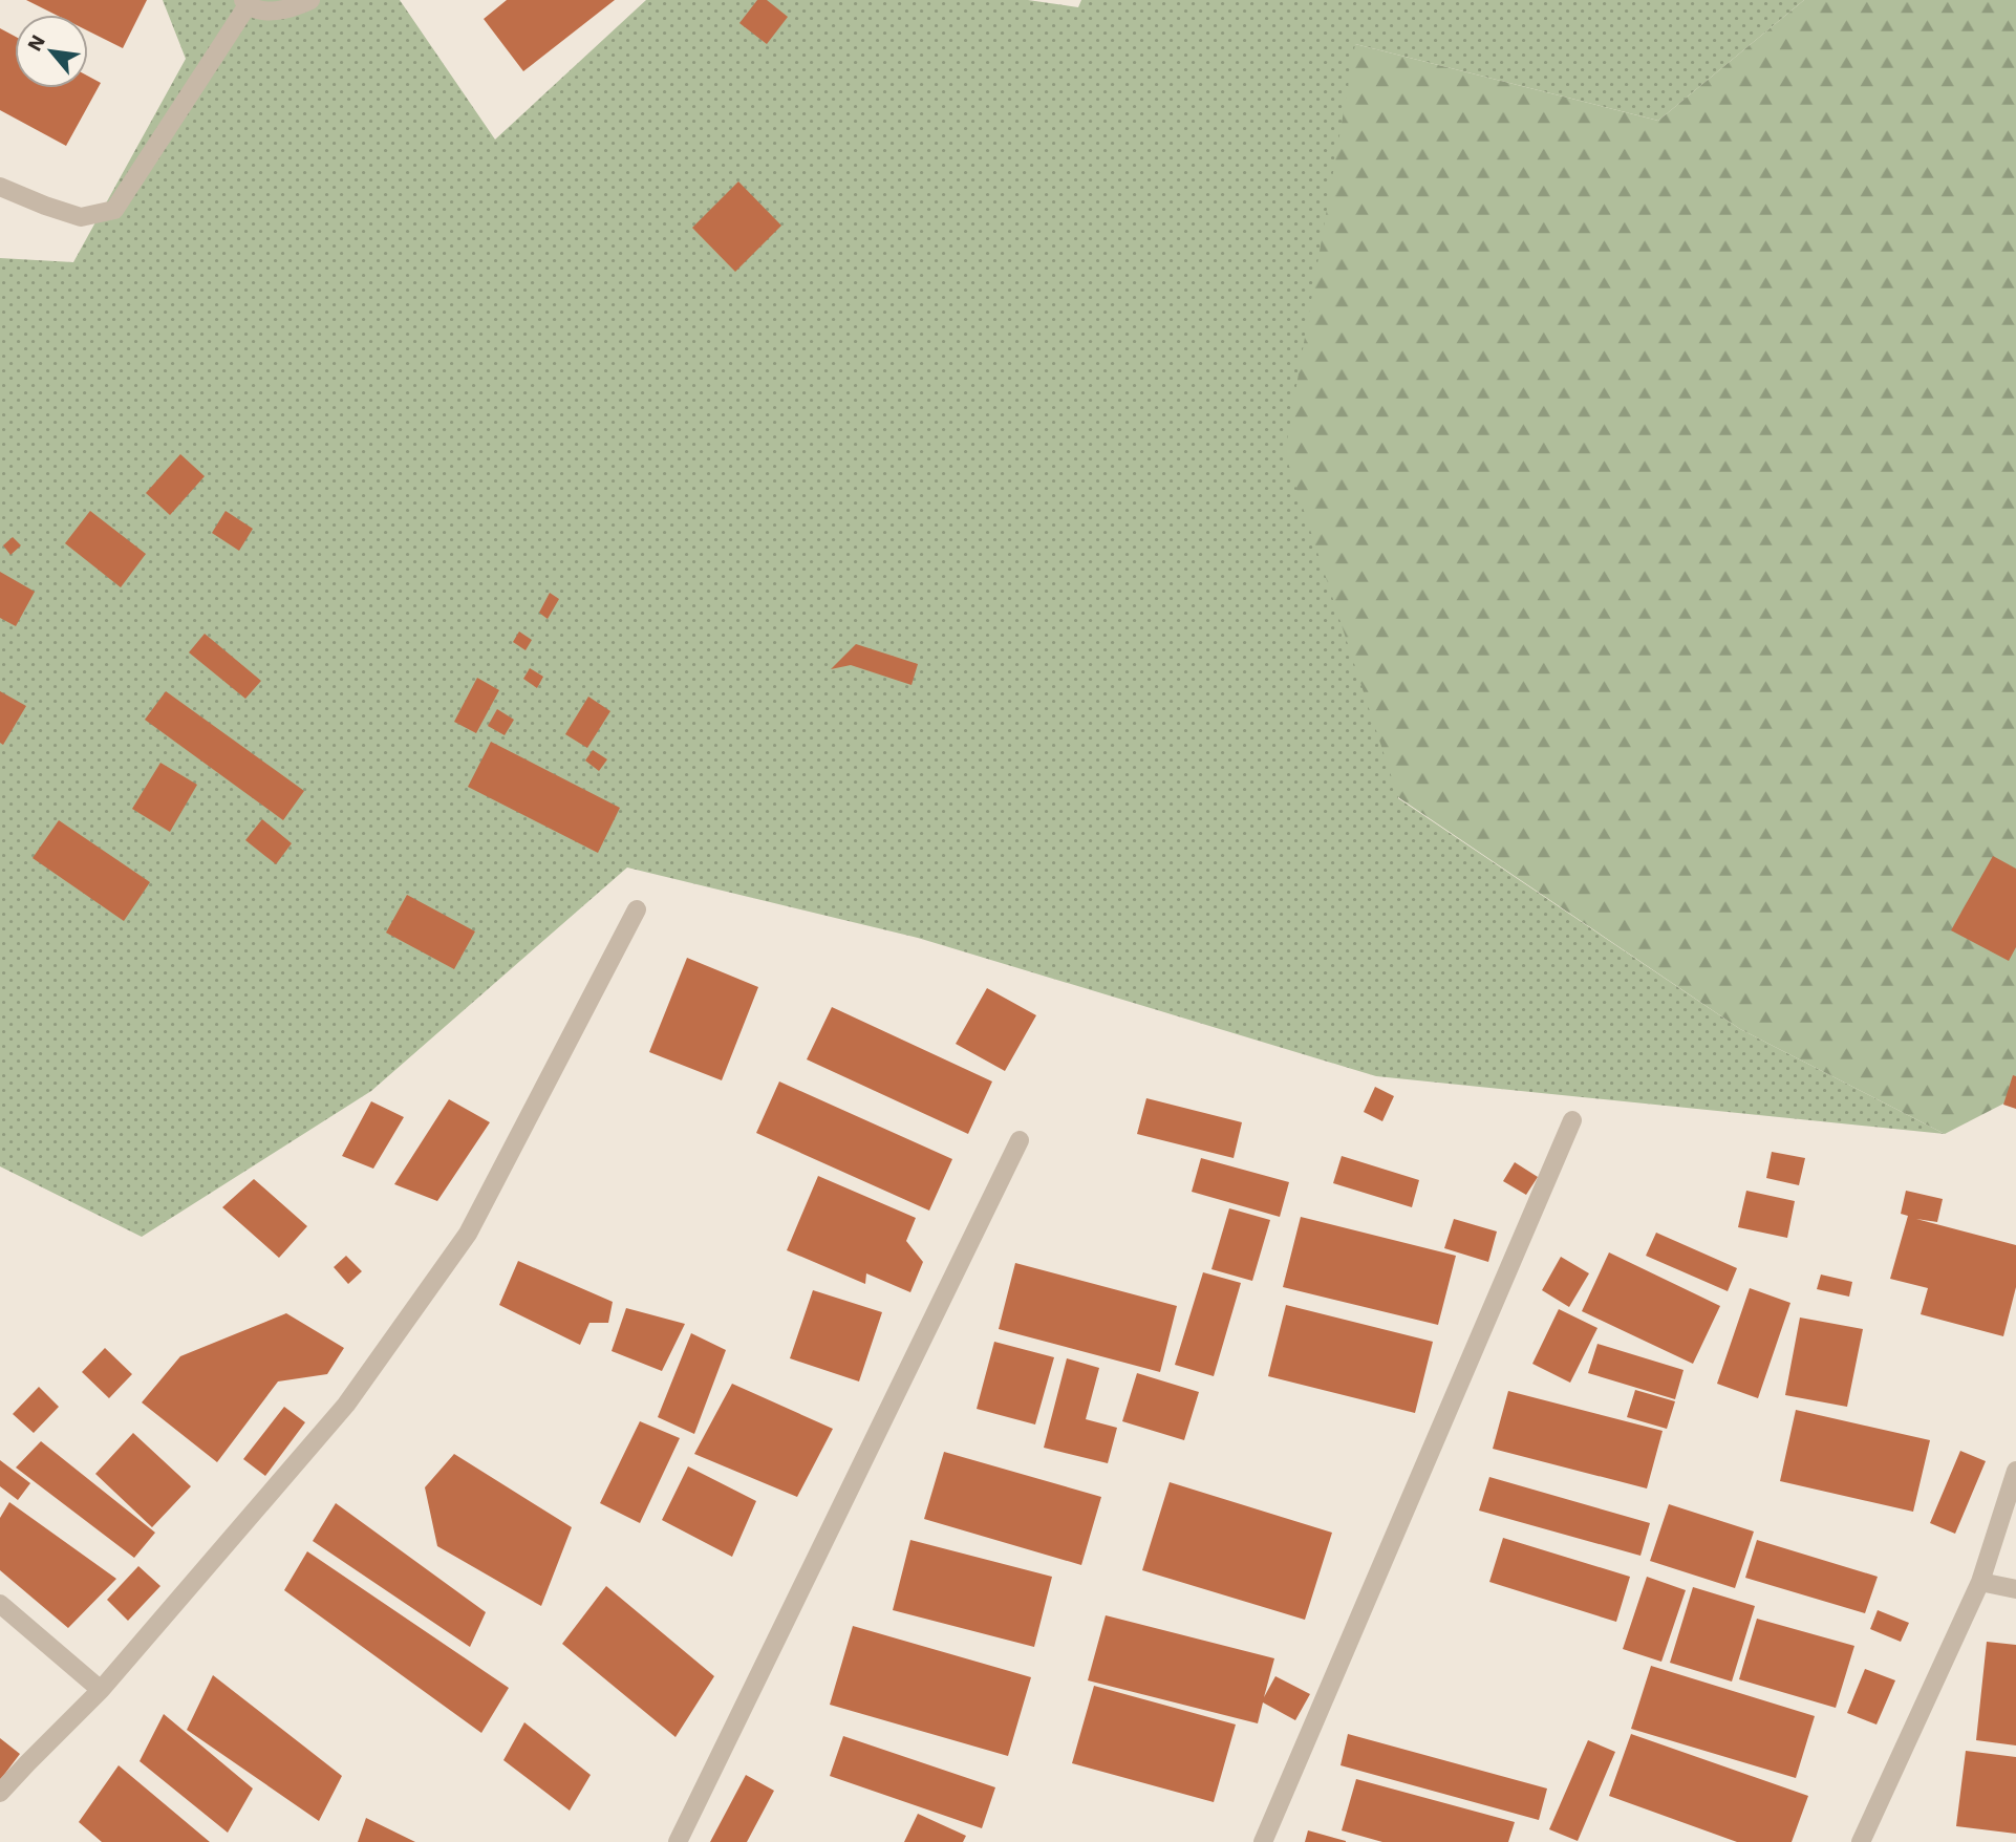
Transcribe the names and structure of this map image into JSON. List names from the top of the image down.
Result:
{
  "north": "top left"
}
